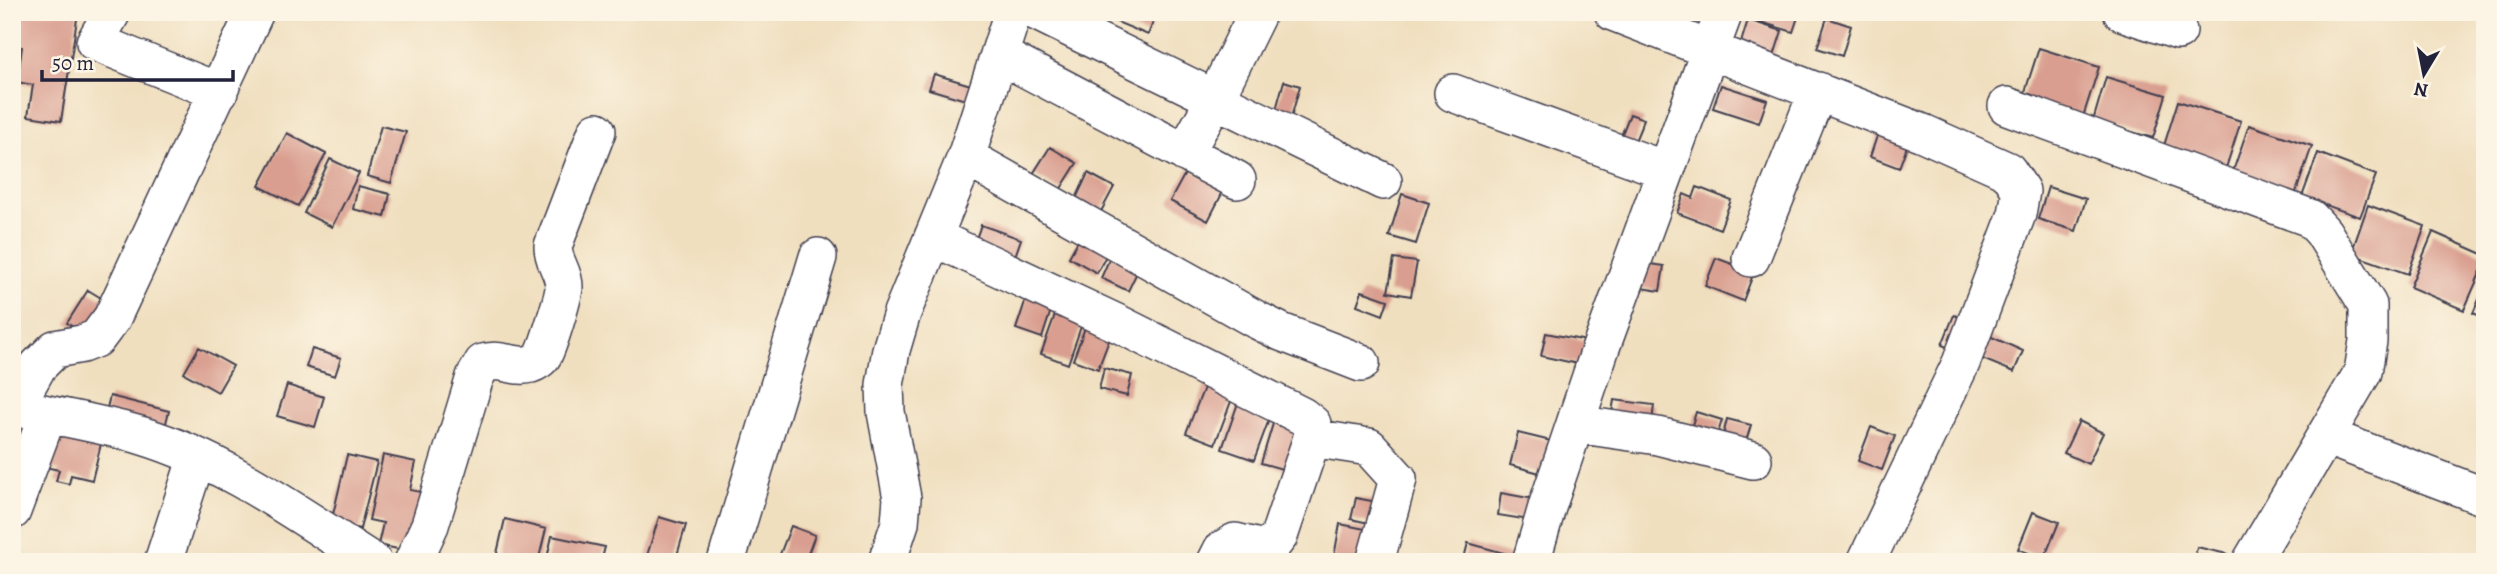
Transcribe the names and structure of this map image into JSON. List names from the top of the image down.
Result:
{
  "scale_bar": "50 m",
  "north": "bottom"
}
